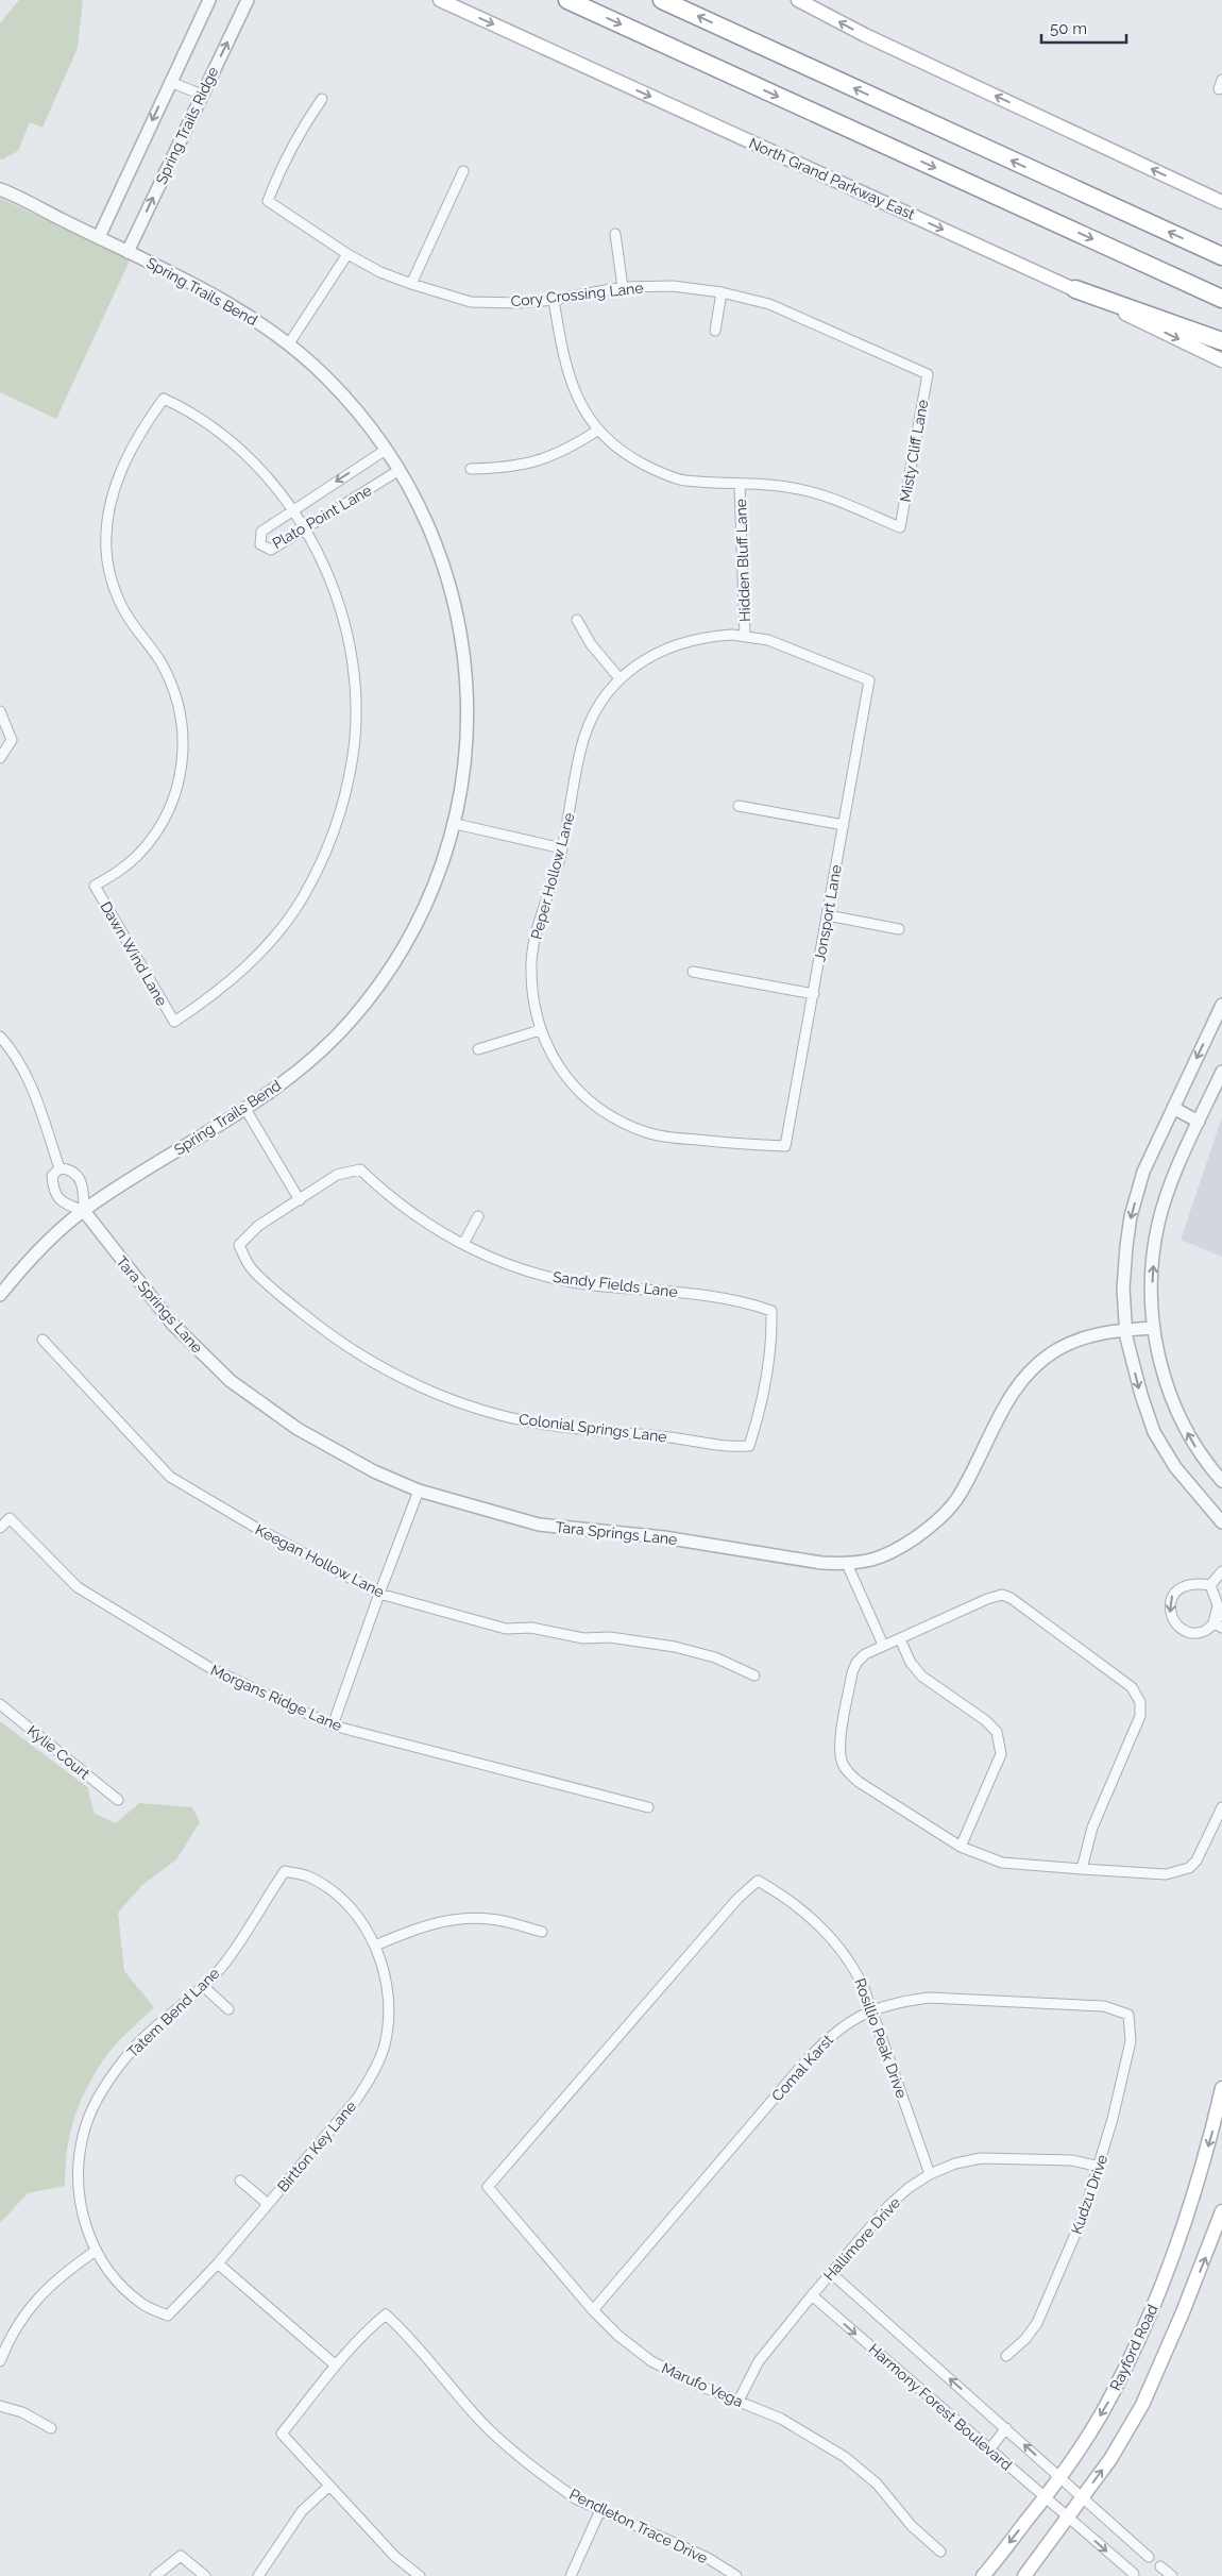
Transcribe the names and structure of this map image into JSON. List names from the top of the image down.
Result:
{
  "streets": {
    "main road": ["North Grand Parkway East", "Rayford Road"],
    "street": [
      "Spring Trails Ridge",
      "Spring Trails Bend",
      "Cory Crossing Lane",
      "Misty Cliff Lane",
      "Plato Point Lane",
      "Hidden Bluff Lane",
      "Peper Hollow Lane",
      "Jonsport Lane",
      "Dawn Wind Lane",
      "Sandy Fields Lane",
      "Tara Springs Lane",
      "Colonial Springs Lane",
      "Keegan Hollow Lane",
      "Morgans Ridge Lane",
      "Kylie Court",
      "Tatem Bend Lane",
      "Rosillio Peak Drive",
      "Comal Karst",
      "Birtton Key Lane",
      "Kudzu Drive",
      "Hallimore Drive",
      "Marufo Vega",
      "Harmony Forest Boulevard",
      "Pendleton Trace Drive"
    ]
  },
  "crossings": [
    ["Spring Trails Ridge", "Spring Trails Bend"],
    ["Spring Trails Bend", "Plato Point Lane"],
    ["Spring Trails Bend", "Tara Springs Lane"],
    ["Cory Crossing Lane", "Misty Cliff Lane"],
    ["Misty Cliff Lane", "Hidden Bluff Lane"],
    ["Plato Point Lane", "Dawn Wind Lane"],
    ["Hidden Bluff Lane", "Peper Hollow Lane"],
    ["Peper Hollow Lane", "Jonsport Lane"],
    ["Sandy Fields Lane", "Colonial Springs Lane"],
    ["Tatem Bend Lane", "Birtton Key Lane"],
    ["Rosillio Peak Drive", "Comal Karst"],
    ["Rosillio Peak Drive", "Hallimore Drive"],
    ["Rosillio Peak Drive", "Marufo Vega"],
    ["Comal Karst", "Kudzu Drive"],
    ["Comal Karst", "Marufo Vega"],
    ["Kudzu Drive", "Hallimore Drive"],
    ["Hallimore Drive", "Marufo Vega"],
    ["Hallimore Drive", "Harmony Forest Boulevard"],
    ["Rayford Road", "Harmony Forest Boulevard"]
  ],
  "one_way": ["North Grand Parkway East"],
  "scale_bar": "50 m"
}
